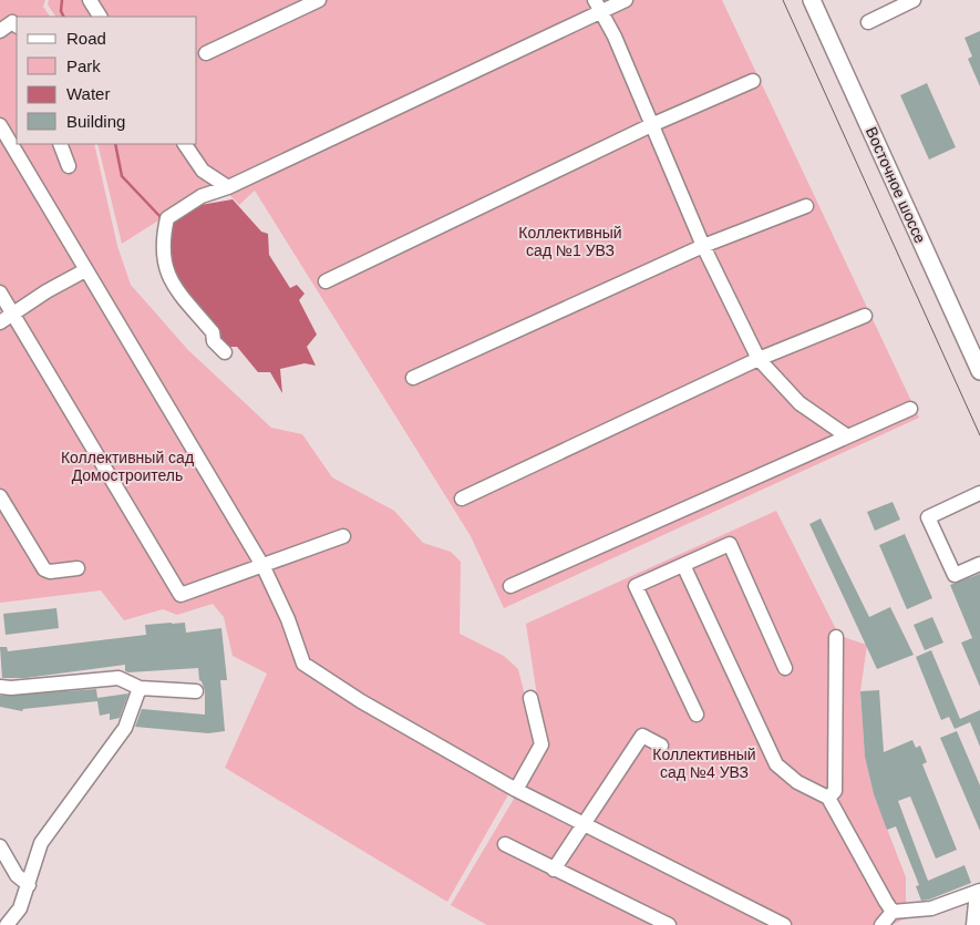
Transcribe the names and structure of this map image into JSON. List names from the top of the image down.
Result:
{
  "streets": {
    "main road": ["Восточное шоссе"]
  },
  "parks": ["Коллективный сад №1 УВЗ", "Коллективный сад Домостроитель", "Коллективный сад №4 УВЗ"],
  "legend": [
    "Road",
    "Park",
    "Water",
    "Building"
  ]
}
